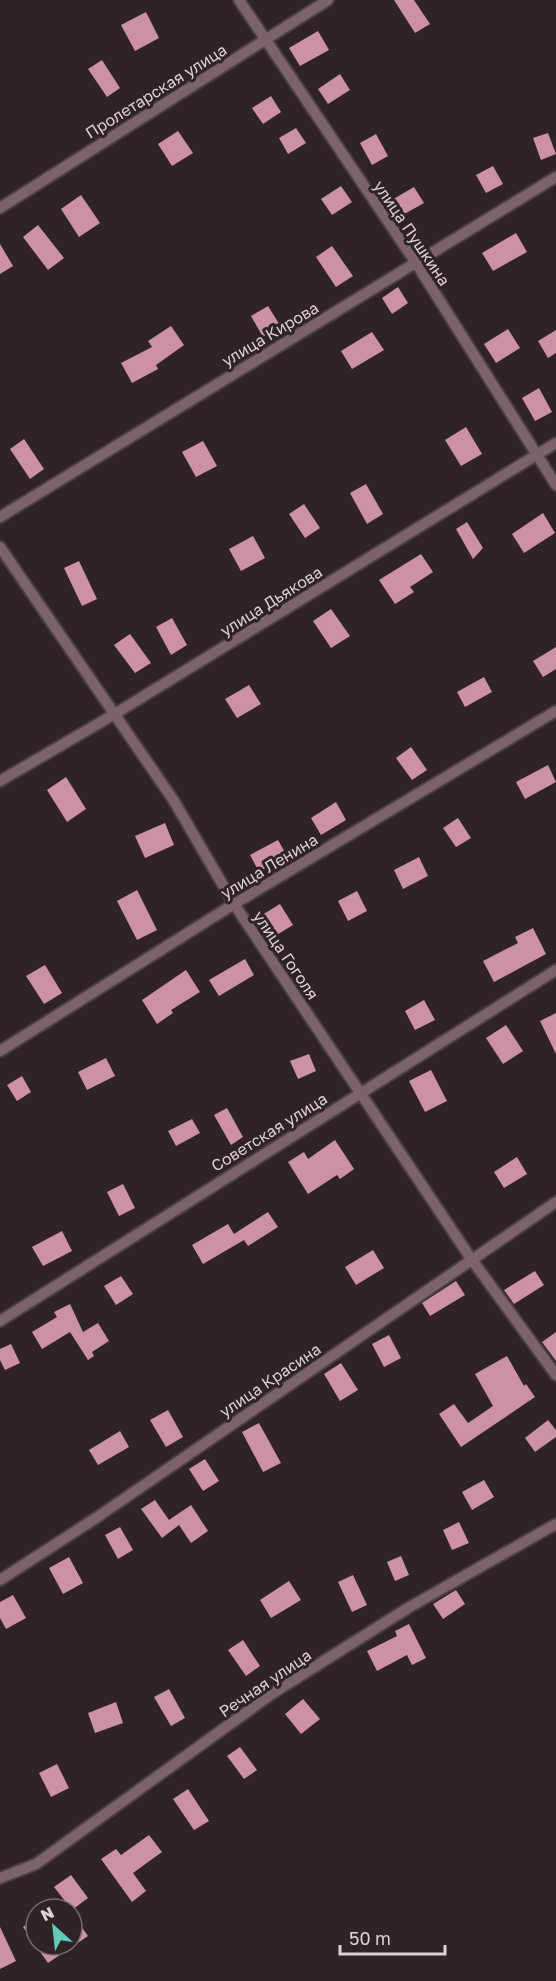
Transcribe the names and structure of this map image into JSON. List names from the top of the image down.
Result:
{
  "streets": {
    "street": [
      "Пролетарская улица",
      "улица Пушкина",
      "улица Кирова",
      "улица Дьякова",
      "улица Ленина",
      "улица Гоголя",
      "Советская улица",
      "улица Красина",
      "Речная улица"
    ]
  },
  "crossings": [
    ["Пролетарская улица", "улица Пушкина"],
    ["улица Пушкина", "улица Кирова"],
    ["улица Пушкина", "улица Дьякова"],
    ["улица Дьякова", "улица Гоголя"],
    ["улица Ленина", "улица Гоголя"],
    ["улица Гоголя", "Советская улица"],
    ["улица Гоголя", "улица Красина"]
  ],
  "scale_bar": "50 m",
  "north": "top left"
}
